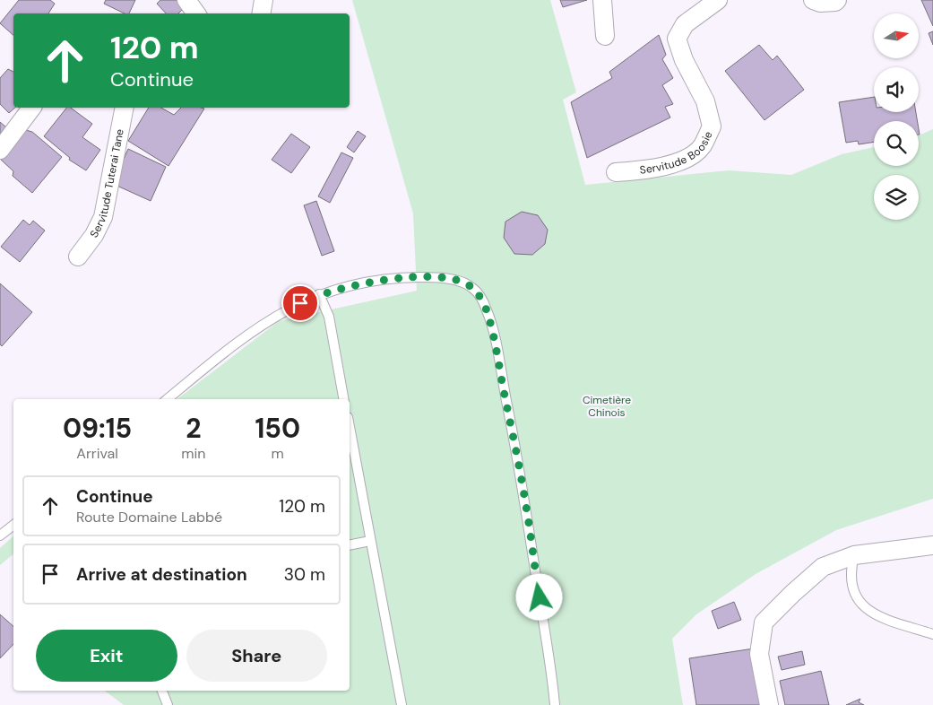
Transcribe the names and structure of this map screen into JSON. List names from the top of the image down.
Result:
{
  "streets": {
    "street": ["Servitude Boosie", "Servitude Tuterai Tane"]
  },
  "parks": ["Cimetière Chinois"],
  "north": "right",
  "page": {
    "turn": ["120 m", "Continue"],
    "eta": [
      "09:15",
      "Arrival",
      "2",
      "min",
      "150",
      "m"
    ],
    "list": [
      {
        "name": "Continue",
        "note": "Route Domaine Labbé",
        "value": "120 m"
      },
      {
        "name": "Arrive at destination",
        "value": "30 m"
      }
    ],
    "buttons": ["Exit", "Share"]
  }
}
